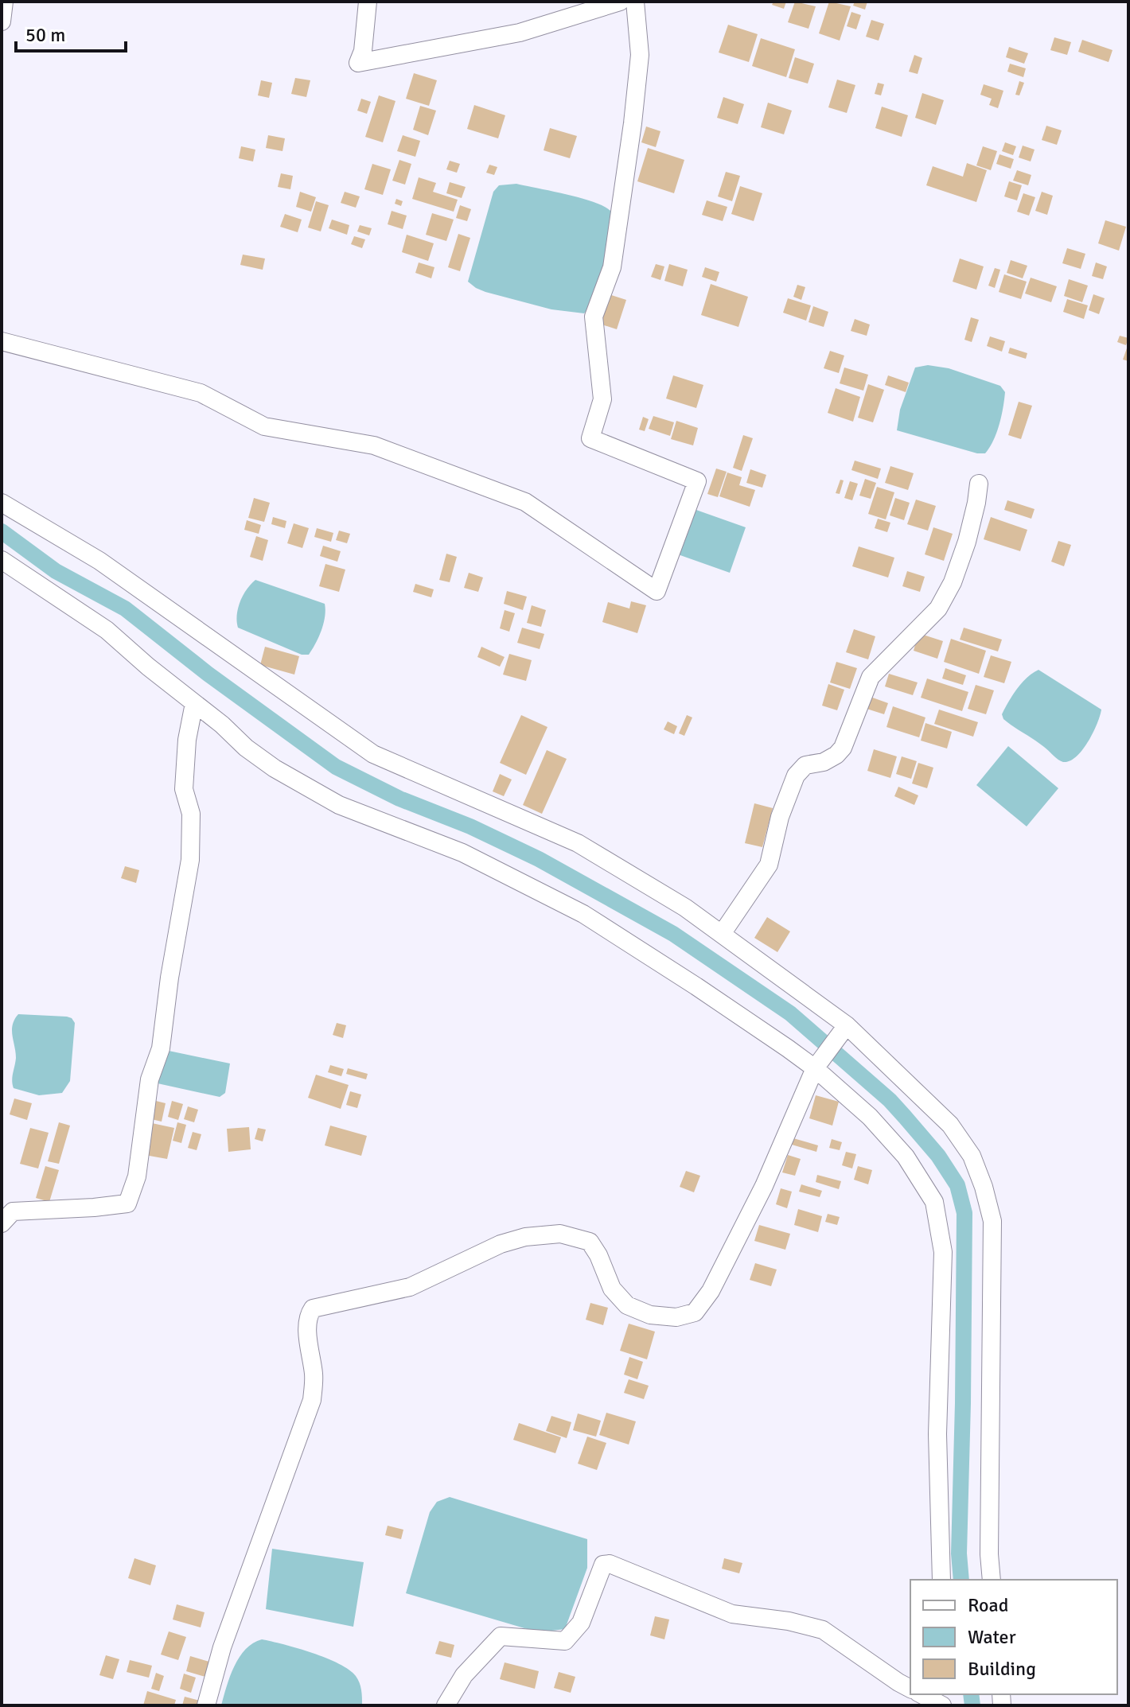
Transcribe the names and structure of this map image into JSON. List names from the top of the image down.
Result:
{
  "legend": ["Road", "Water", "Building"],
  "scale_bar": "50 m"
}
